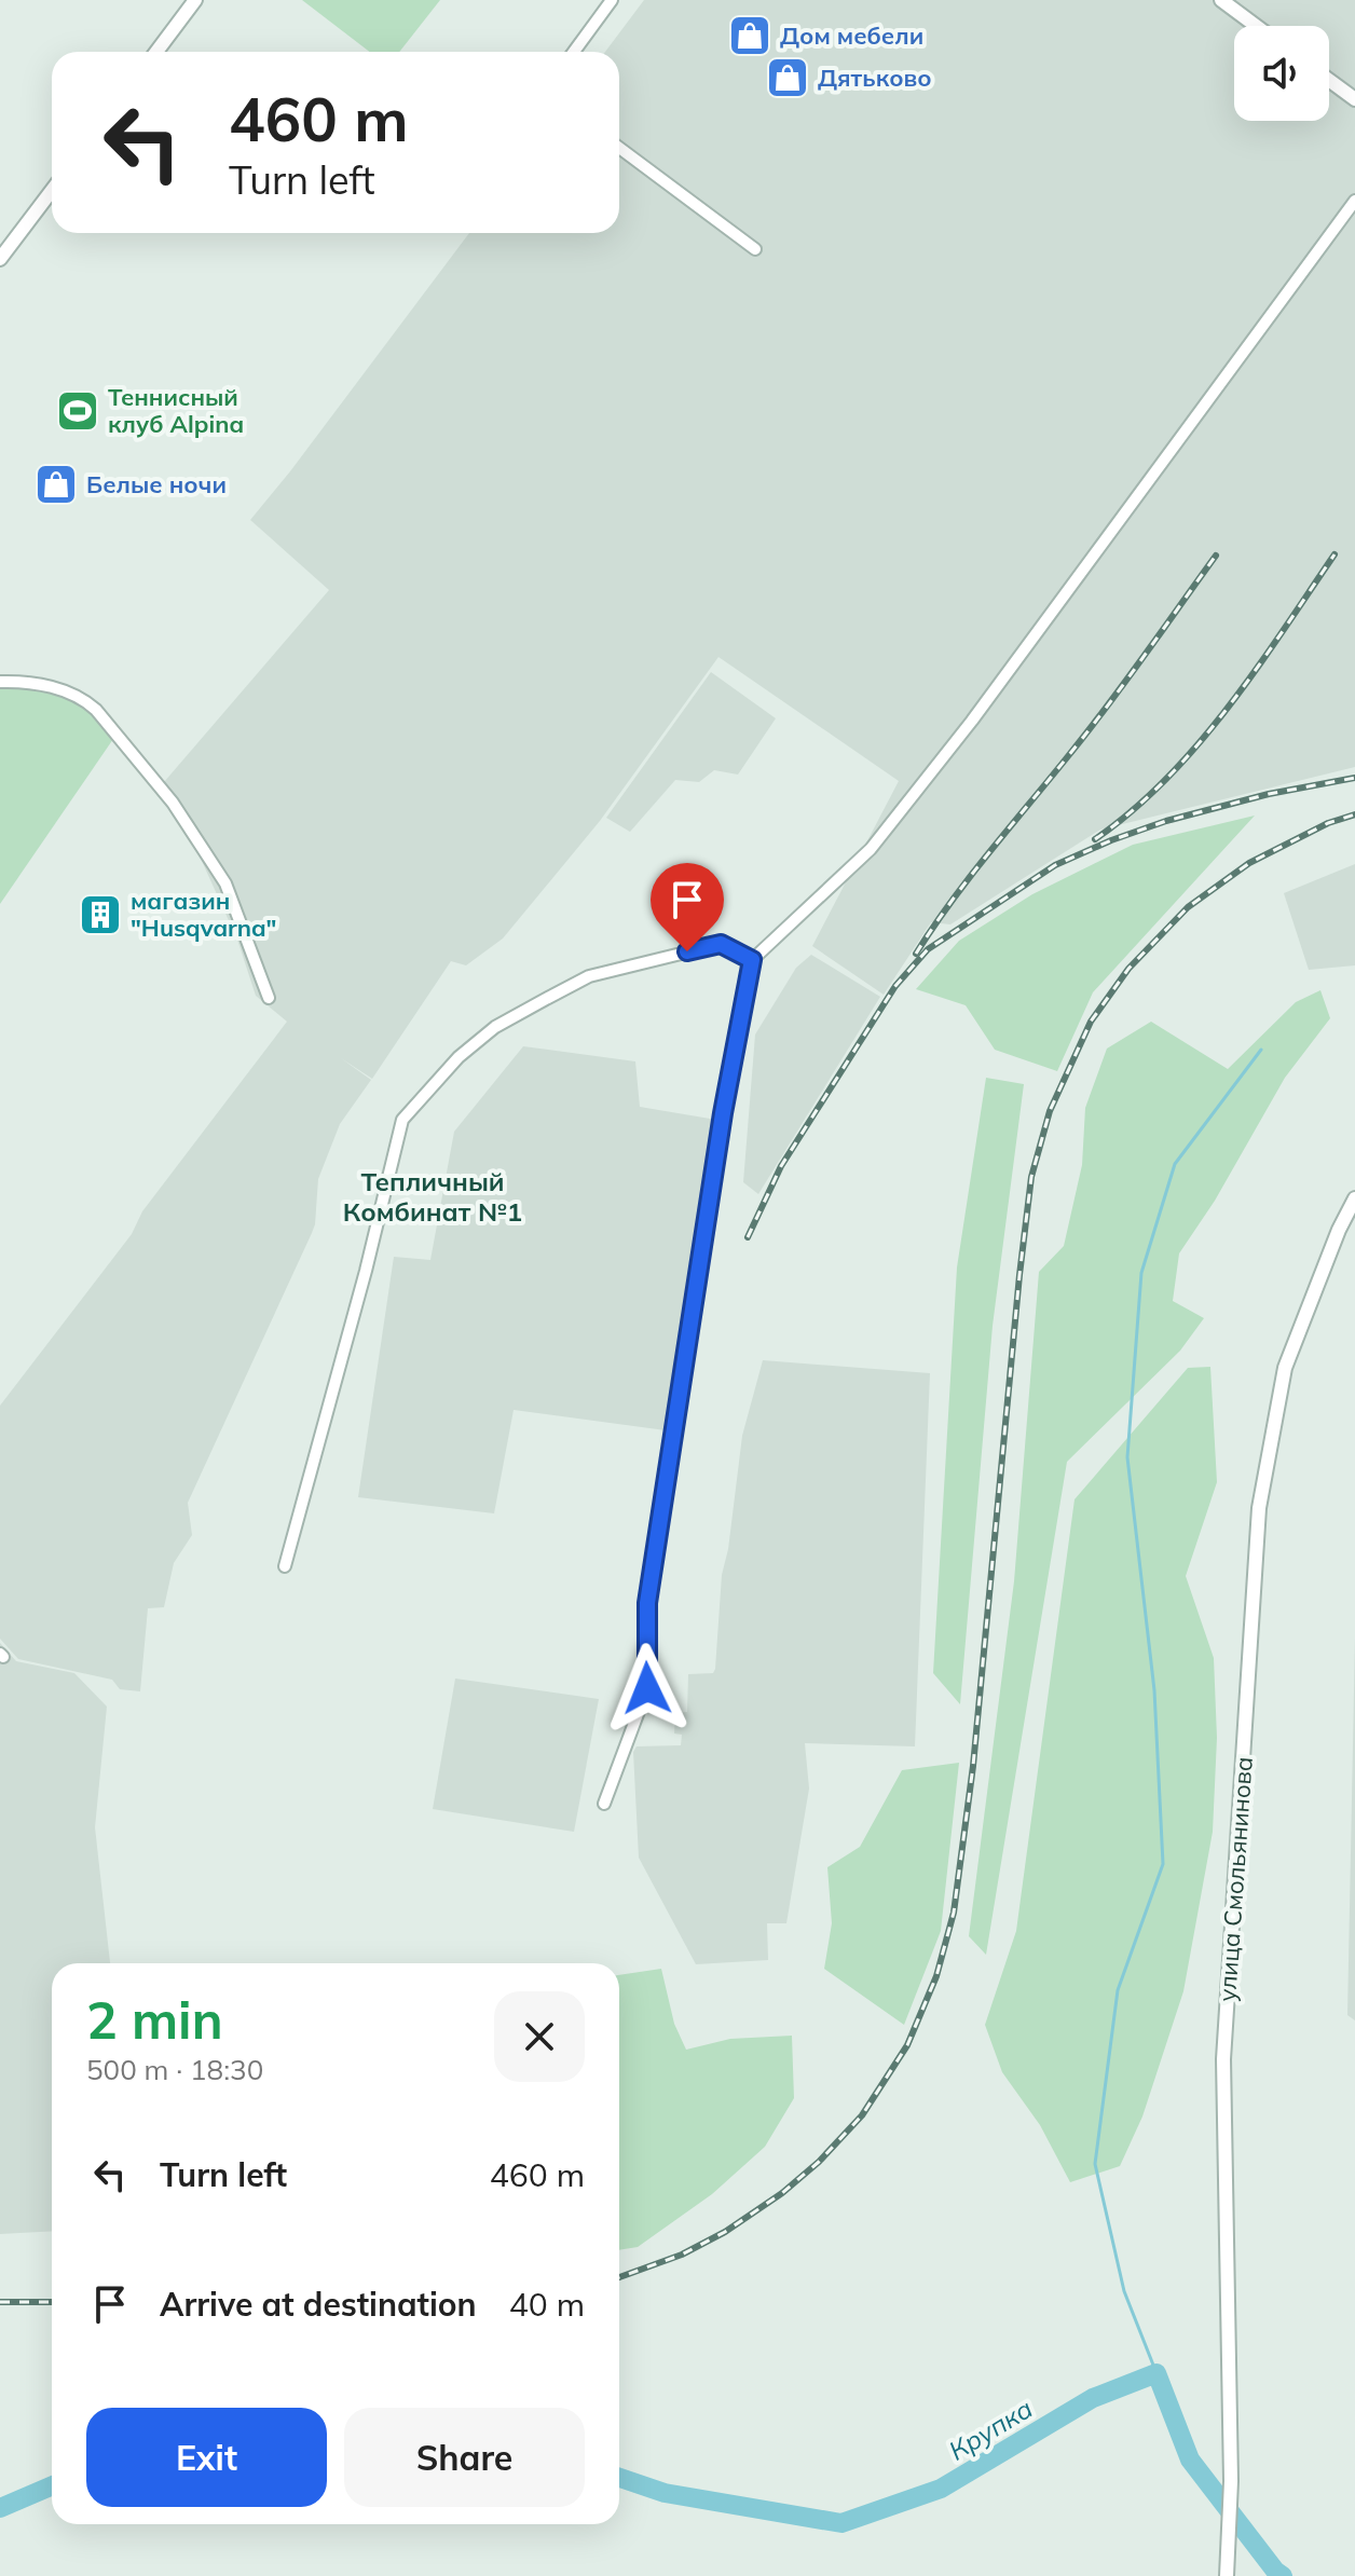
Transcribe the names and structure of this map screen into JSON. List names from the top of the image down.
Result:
{
  "streets": {
    "street": ["улица Смольянинова"]
  },
  "districts": ["Тепличный Комбинат №1"],
  "water": ["Крупка"],
  "places": {
    "shop": ["Дом мебели", "Дятьково", "Белые ночи"],
    "sports": ["Теннисный клуб Alpina"],
    "building": ["магазин \"Husqvarna\""]
  },
  "page": {
    "turn": ["460 m", "Turn left"],
    "heading": ["2 min", "500 m · 18:30"],
    "list": [
      {
        "name": "Turn left",
        "value": "460 m"
      },
      {
        "name": "Arrive at destination",
        "value": "40 m"
      }
    ],
    "buttons": ["Exit", "Share"]
  }
}
